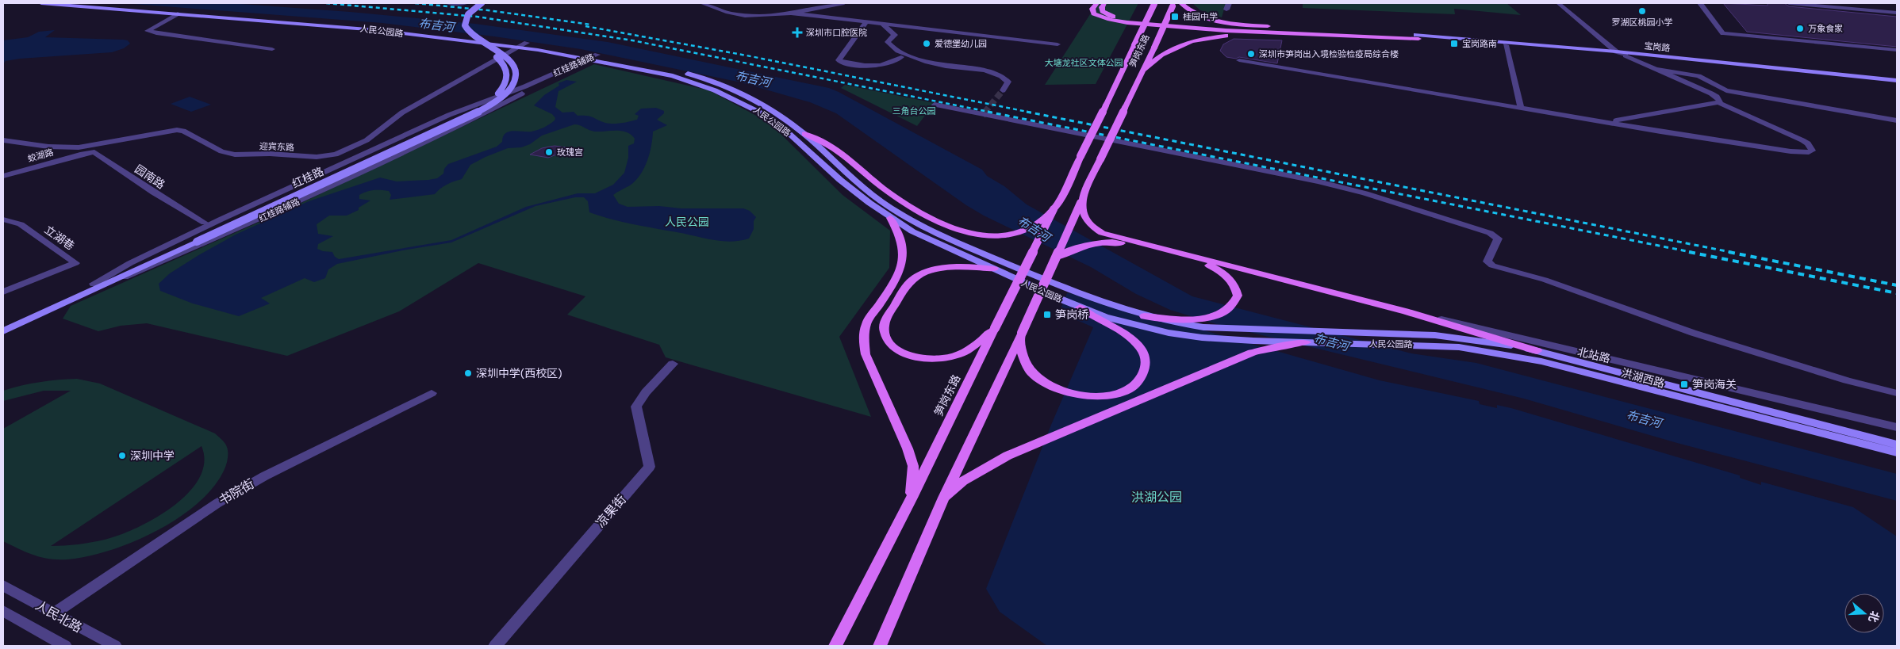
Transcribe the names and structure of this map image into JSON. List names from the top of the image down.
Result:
{
  "streets": {
    "main road": [
      "人民公园路",
      "宝岗路",
      "笋岗东路",
      "红桂路",
      "洪湖西路"
    ],
    "street": [
      "红桂路辅路",
      "迎宾东路",
      "蛟湖路",
      "园南路",
      "立湖巷",
      "北站路",
      "书院街",
      "凉果街",
      "人民北路"
    ]
  },
  "crossings": [
    ["人民公园路", "红桂路辅路"],
    ["人民公园路", "迎宾东路"],
    ["人民公园路", "洪湖西路"],
    ["红桂路辅路", "红桂路"],
    ["蛟湖路", "园南路"],
    ["书院街", "人民北路"]
  ],
  "water": ["布吉河"],
  "parks": [
    "大塘龙社区文体公园",
    "三角台公园",
    "人民公园",
    "洪湖公园"
  ],
  "places": {
    "other": [
      "罗湖区桃园小学",
      "万象食家",
      "爱德堡幼儿园",
      "深圳市笋岗出入境检验检疫局综合楼",
      "玫瑰宫",
      "深圳中学(西校区)",
      "深圳中学"
    ],
    "transit": [
      "桂园中学",
      "宝岗路南",
      "笋岗桥",
      "笋岗海关"
    ],
    "health": ["深圳市口腔医院"]
  },
  "north": "right"
}
